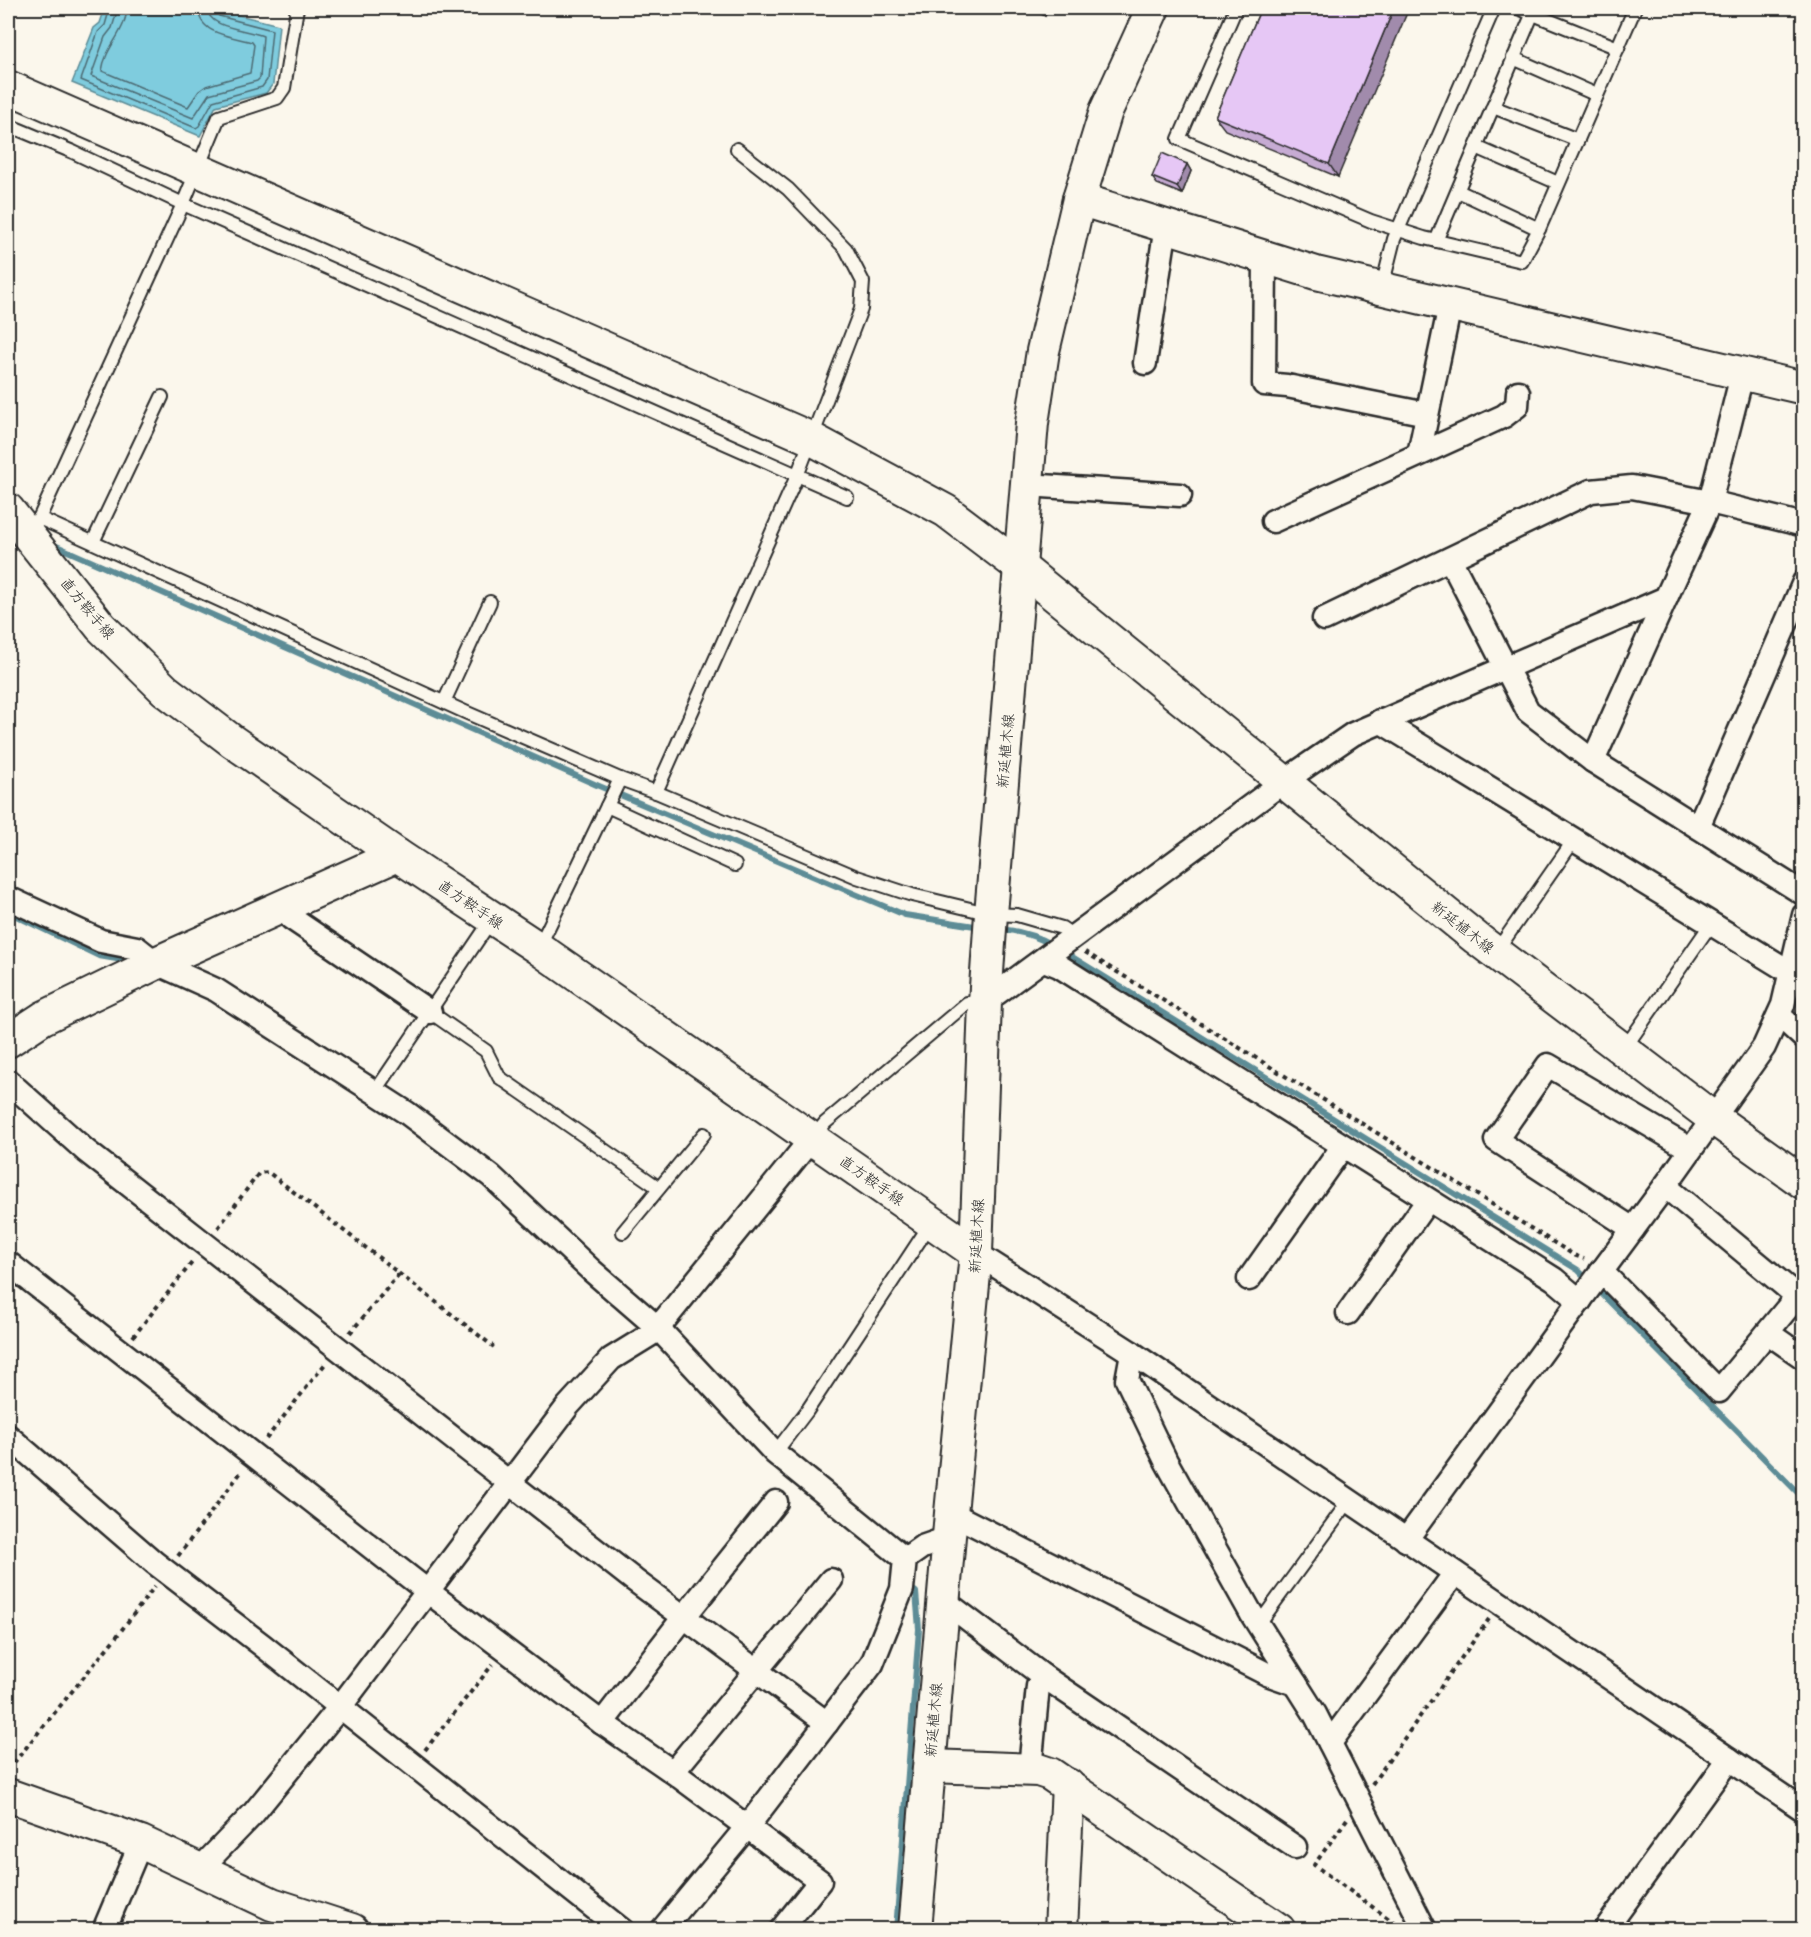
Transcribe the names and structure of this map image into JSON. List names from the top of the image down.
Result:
{
  "streets": {
    "street": ["直方鞍手線", "新延植木線"]
  },
  "crossings": [
    ["直方鞍手線", "新延植木線"]
  ]
}
